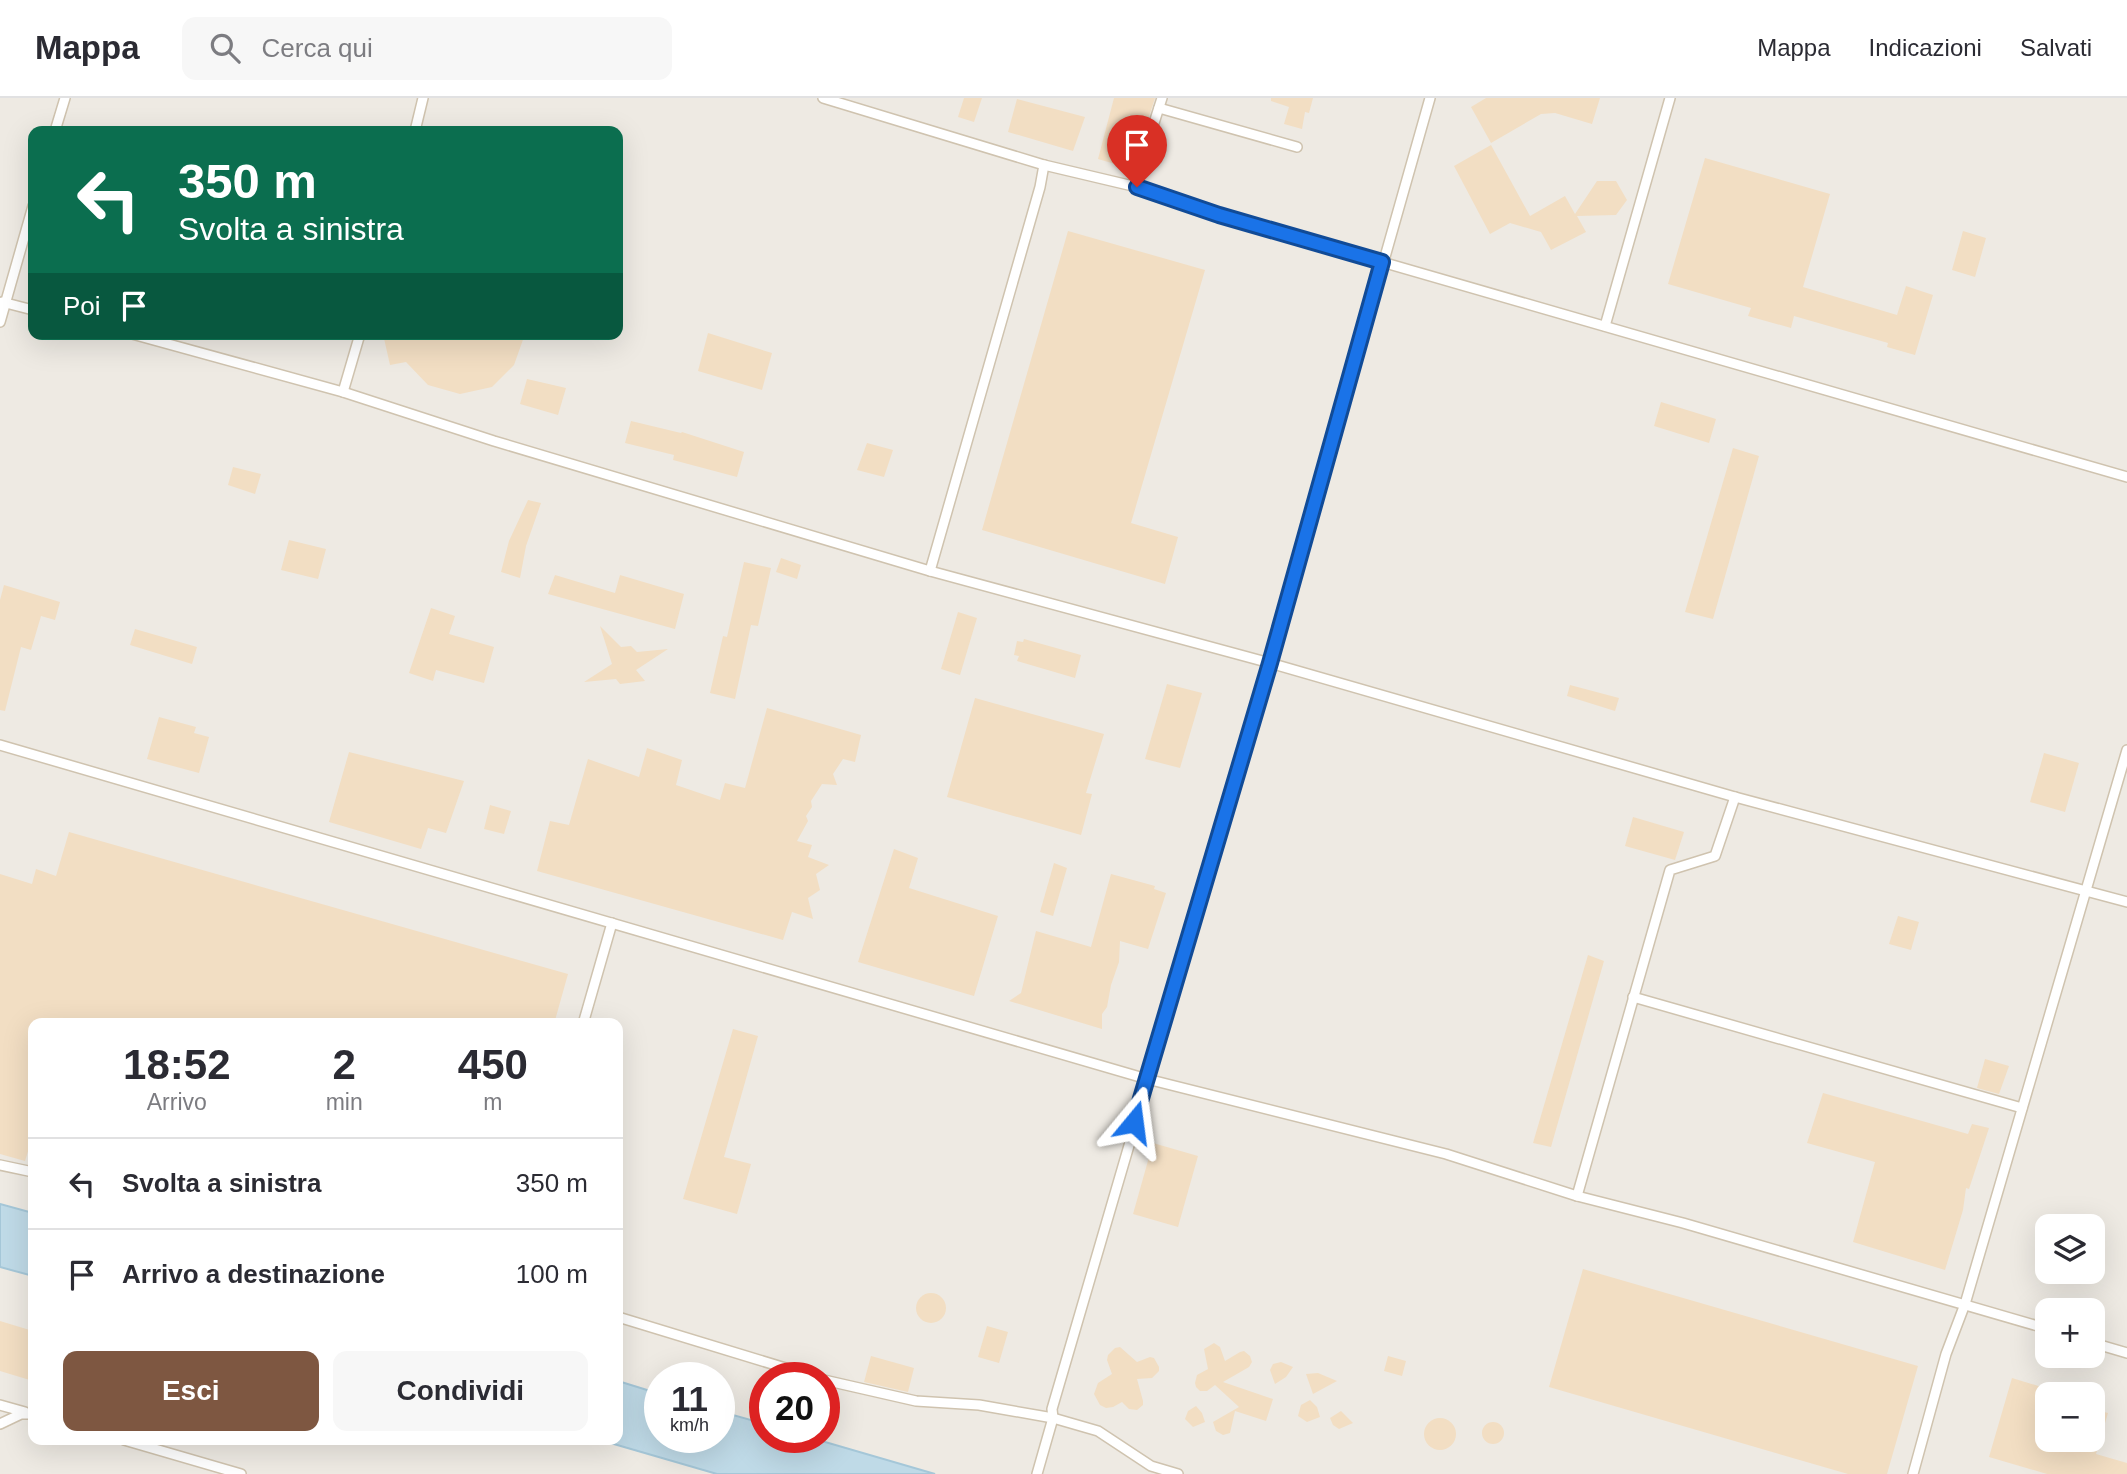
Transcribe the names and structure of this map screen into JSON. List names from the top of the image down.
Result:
{
  "page": {
    "header": "Mappa",
    "search": "Cerca qui",
    "nav": ["Mappa", "Indicazioni", "Salvati"],
    "turn": ["350 m", "Svolta a sinistra"],
    "then": "Poi",
    "eta": [
      "18:52",
      "Arrivo",
      "2",
      "min",
      "450",
      "m"
    ],
    "list": [
      {
        "name": "Svolta a sinistra",
        "value": "350 m"
      },
      {
        "name": "Arrivo a destinazione",
        "value": "100 m"
      }
    ],
    "map_buttons": ["+", "−"],
    "buttons": ["Esci", "Condividi"],
    "speed": "11 km/h",
    "limit": "20"
  }
}
